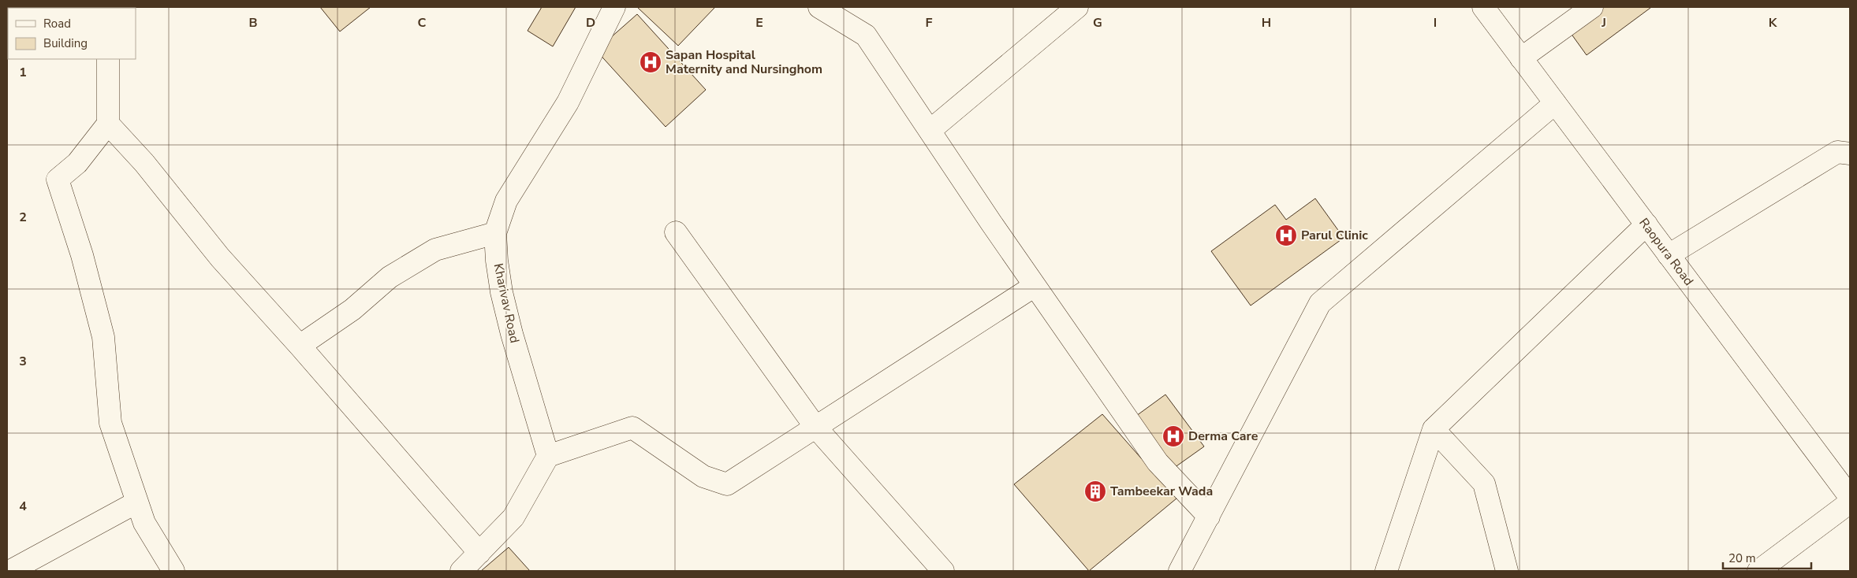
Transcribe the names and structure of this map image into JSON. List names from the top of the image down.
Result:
{
  "streets": {
    "street": ["Raopura Road", "Kharivav Road"]
  },
  "places": {
    "hospital": ["Sapan Hospital Maternity and Nursinghom", "Parul Clinic", "Derma Care"],
    "building": ["Tambeekar Wada"]
  },
  "legend": ["Road", "Building"],
  "scale_bar": "20 m",
  "grid": {
    "columns": [
      "B",
      "C",
      "D",
      "E",
      "F",
      "G",
      "H",
      "I",
      "J",
      "K"
    ],
    "rows": [
      "1",
      "2",
      "3",
      "4"
    ]
  }
}
